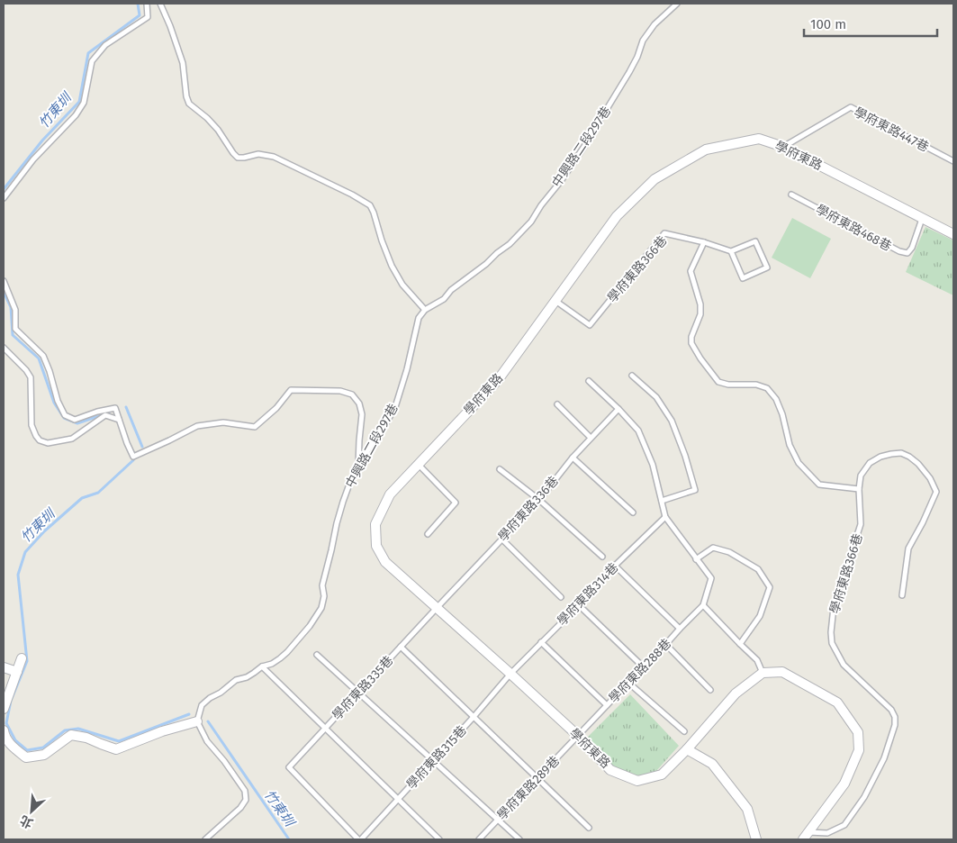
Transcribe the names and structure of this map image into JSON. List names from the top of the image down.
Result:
{
  "streets": {
    "street": ["學府東路"],
    "lane": [
      "學府東路447巷",
      "中興路二段297巷",
      "學府東路468巷",
      "學府東路366巷",
      "學府東路336巷",
      "學府東路314巷",
      "學府東路288巷",
      "學府東路335巷",
      "學府東路315巷",
      "學府東路289巷"
    ]
  },
  "crossings": [
    ["學府東路447巷", "學府東路"],
    ["學府東路", "學府東路468巷"],
    ["學府東路", "學府東路366巷"],
    ["學府東路", "學府東路336巷"],
    ["學府東路", "學府東路314巷"],
    ["學府東路", "學府東路288巷"],
    ["學府東路", "學府東路335巷"],
    ["學府東路", "學府東路315巷"],
    ["學府東路", "學府東路289巷"],
    ["學府東路336巷", "學府東路335巷"],
    ["學府東路314巷", "學府東路315巷"],
    ["學府東路288巷", "學府東路289巷"],
    ["學府東路335巷", "學府東路315巷"]
  ],
  "water": ["竹東圳"],
  "scale_bar": "100 m",
  "north": "bottom left"
}
